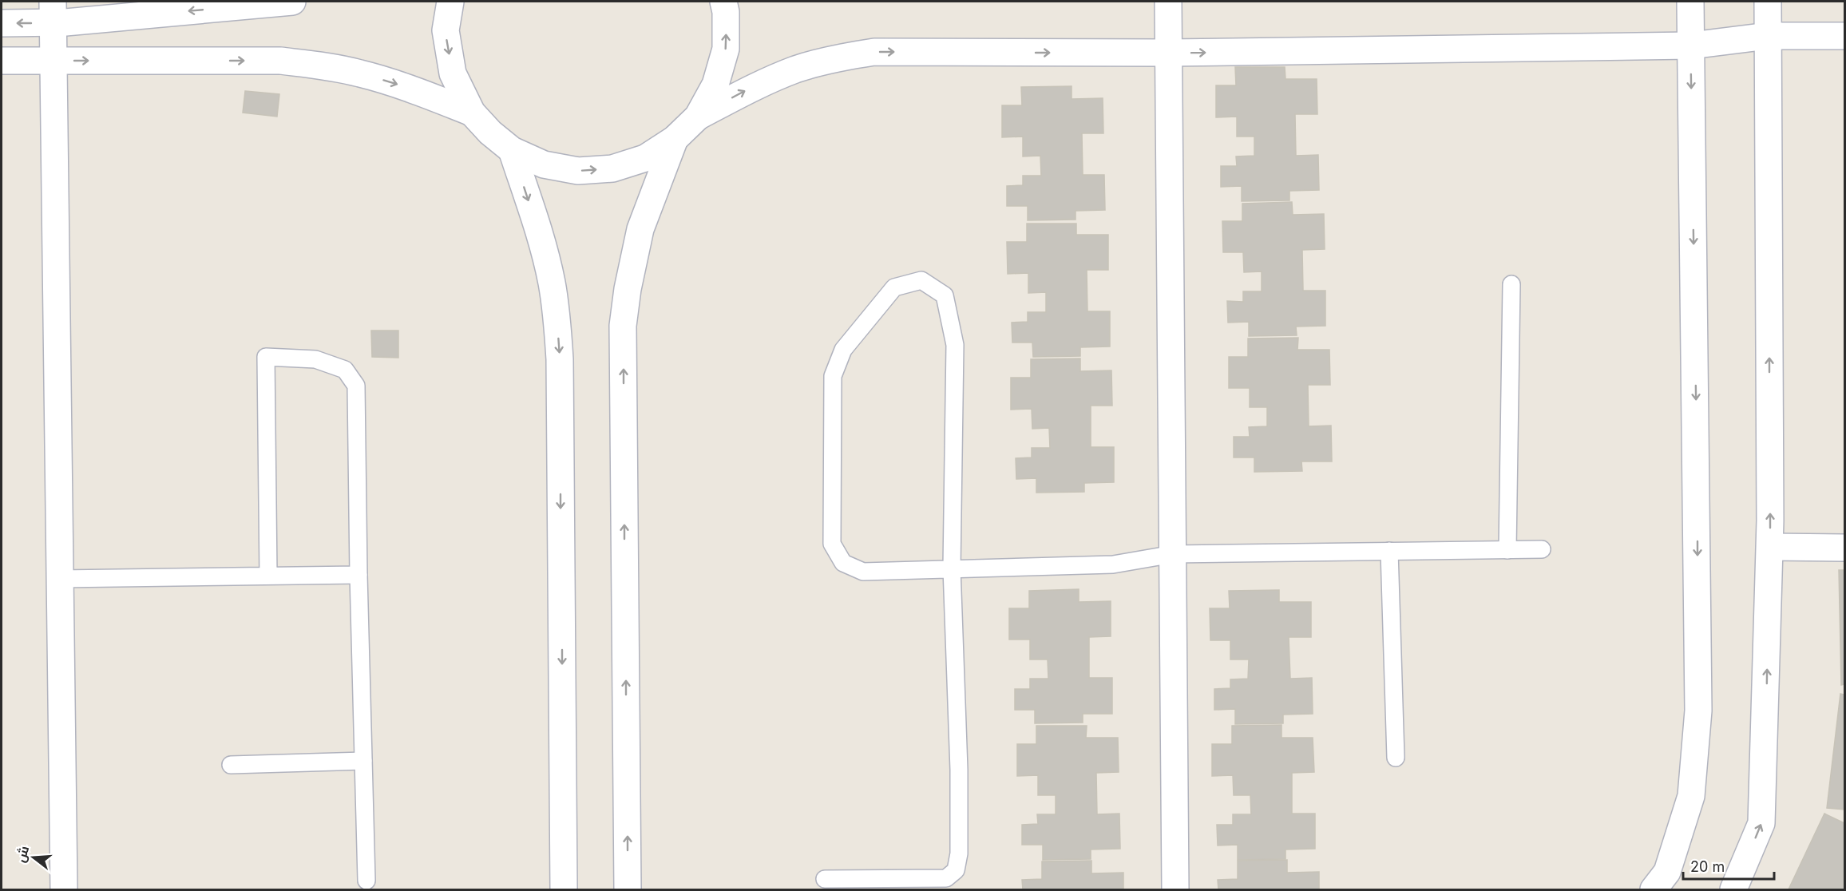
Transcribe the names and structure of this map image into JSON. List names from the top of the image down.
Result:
{
  "scale_bar": "20 m",
  "north": "left"
}
